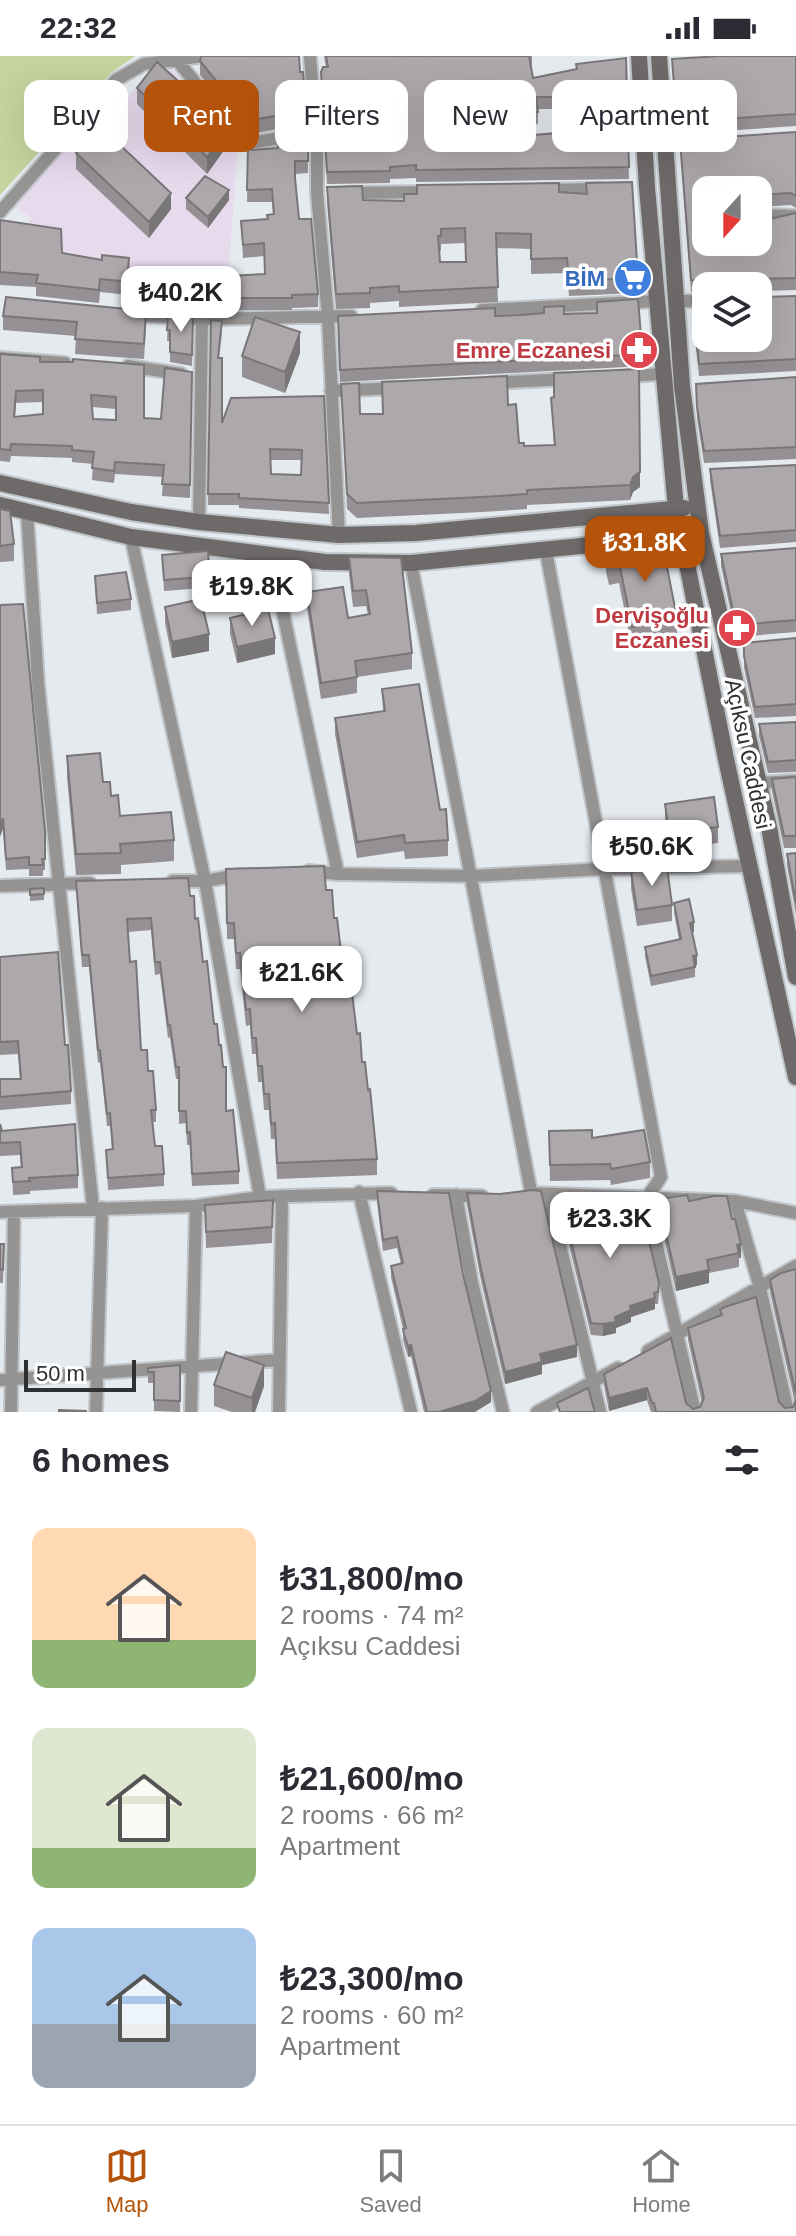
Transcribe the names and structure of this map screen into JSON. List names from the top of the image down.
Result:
{
  "streets": {
    "main road": ["Açıksu Caddesi"]
  },
  "places": {
    "supermarket": ["BİM"],
    "pharmacy": ["Emre Eczanesi", "Dervişoğlu Eczanesi"]
  },
  "scale_bar": "50 m",
  "north": "bottom",
  "page": {
    "status": "22:32",
    "chip": [
      "Buy",
      "Rent",
      "Filters",
      "New",
      "Apartment"
    ],
    "price": [
      "₺40.2K",
      "₺31.8K",
      "₺19.8K",
      "₺50.6K",
      "₺21.6K",
      "₺23.3K"
    ],
    "scale": "50 m",
    "heading": "6 homes",
    "list": [
      {
        "name": "₺31,800/mo",
        "note": "2 rooms · 74 m² · Açıksu Caddesi"
      },
      {
        "name": "₺21,600/mo",
        "note": "2 rooms · 66 m² · Apartment"
      },
      {
        "name": "₺23,300/mo",
        "note": "2 rooms · 60 m² · Apartment"
      }
    ],
    "tabs": ["Map", "Saved", "Home"]
  }
}
